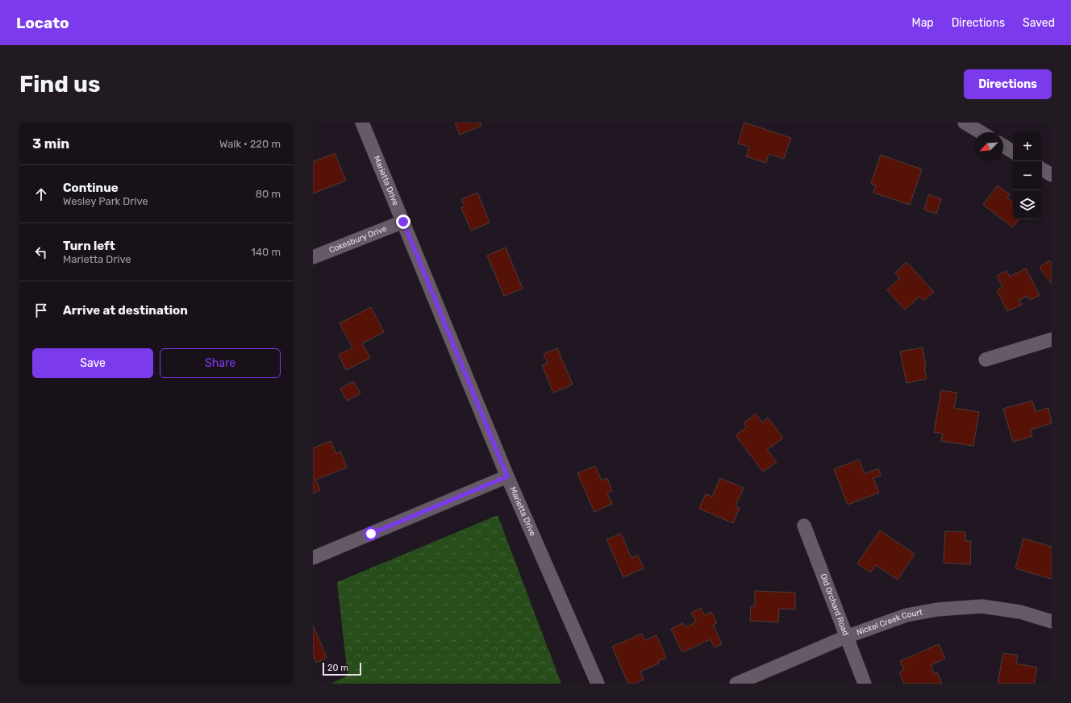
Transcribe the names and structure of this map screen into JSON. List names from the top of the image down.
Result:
{
  "streets": {
    "street": [
      "Marietta Drive",
      "Cokesbury Drive",
      "Old Orchard Road",
      "Nickel Creek Court"
    ]
  },
  "crossings": [
    ["Marietta Drive", "Cokesbury Drive"],
    ["Old Orchard Road", "Nickel Creek Court"]
  ],
  "scale_bar": "20 m",
  "north": "bottom left",
  "page": {
    "header": "Locato",
    "nav": ["Map", "Directions", "Saved"],
    "buttons": [
      "Directions",
      ["Save", "Share"]
    ],
    "title": "Find us",
    "heading": ["3 min", "Walk · 220 m"],
    "map_buttons": ["+", "−"],
    "list": [
      ["Continue", "Wesley Park Drive", "80 m"],
      ["Turn left", "Marietta Drive", "140 m"],
      "Arrive at destination"
    ],
    "scale": "20 m"
  }
}
